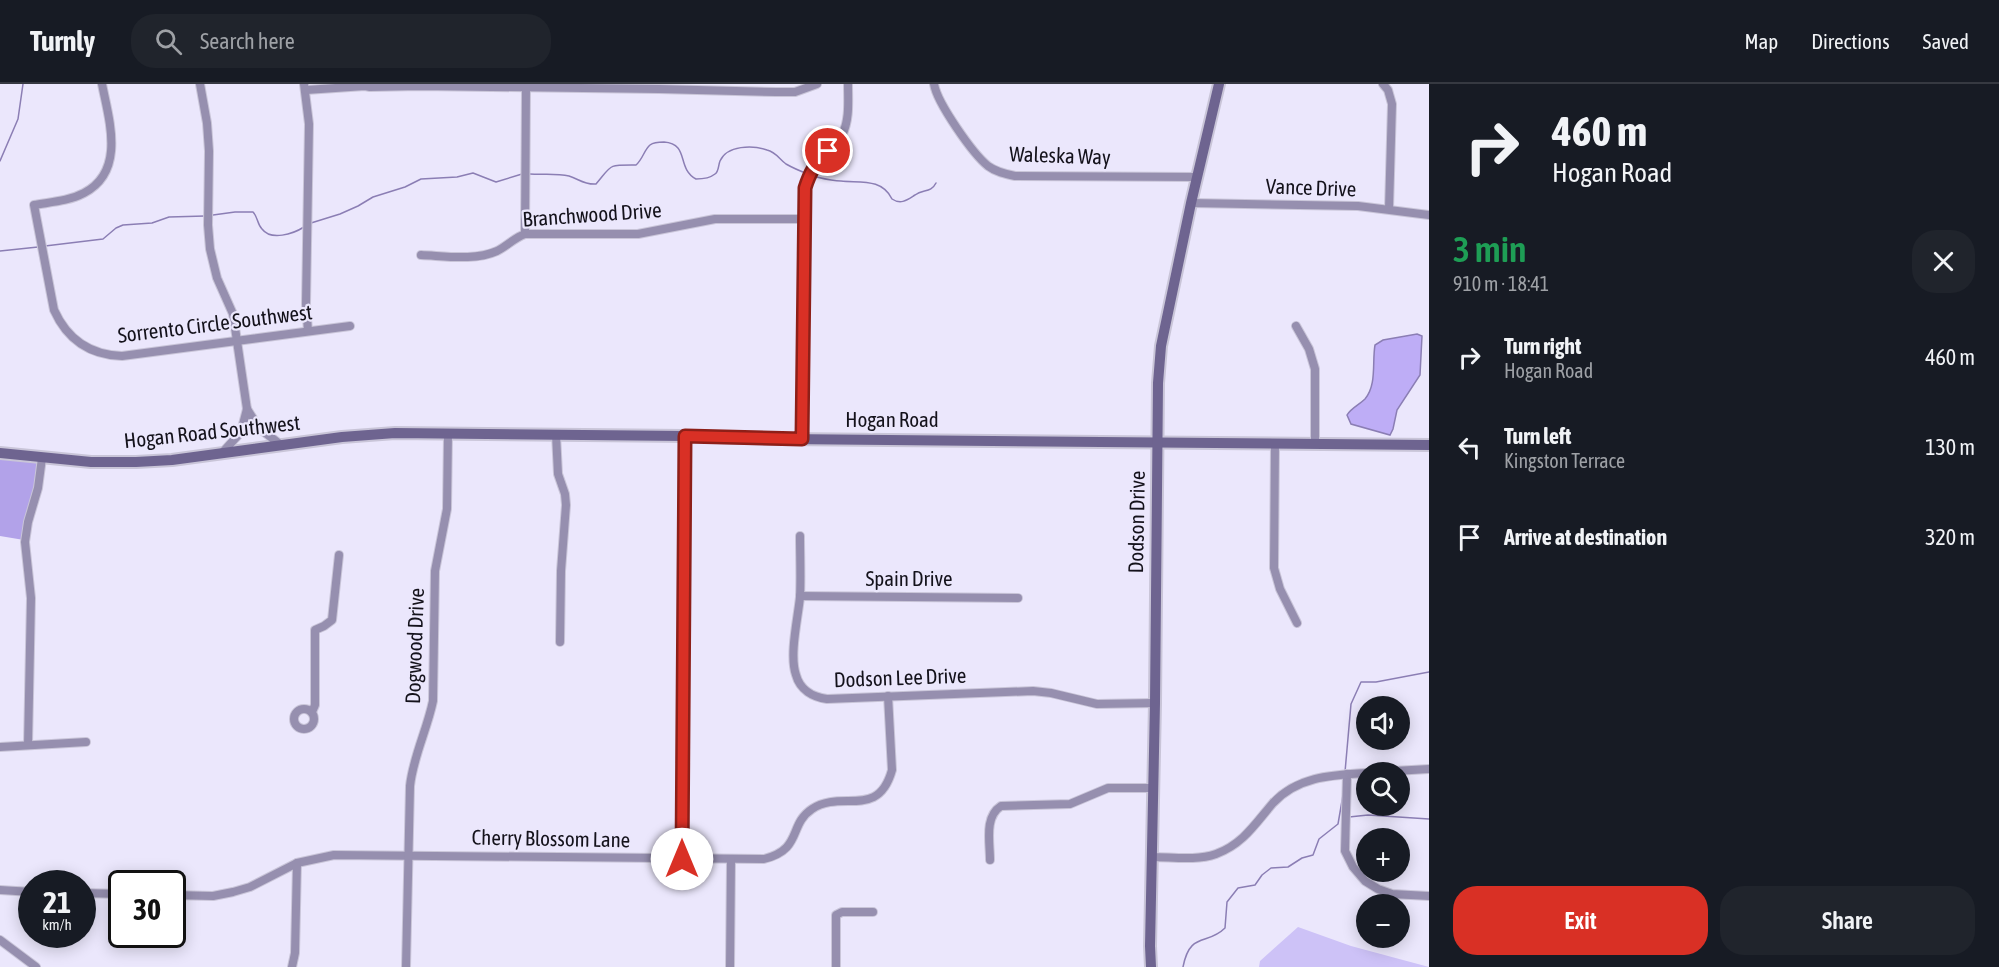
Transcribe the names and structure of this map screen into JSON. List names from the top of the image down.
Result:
{
  "streets": {
    "street": [
      "Waleska Way",
      "Vance Drive",
      "Branchwood Drive",
      "Sorrento Circle Southwest",
      "Hogan Road",
      "Hogan Road Southwest",
      "Dodson Drive",
      "Spain Drive",
      "Dogwood Drive",
      "Dodson Lee Drive",
      "Cherry Blossom Lane"
    ]
  },
  "crossings": [
    ["Waleska Way", "Dodson Drive"],
    ["Vance Drive", "Dodson Drive"],
    ["Hogan Road", "Hogan Road Southwest"],
    ["Hogan Road", "Dodson Drive"],
    ["Hogan Road", "Dogwood Drive"],
    ["Dodson Drive", "Dodson Lee Drive"],
    ["Spain Drive", "Dodson Lee Drive"],
    ["Dogwood Drive", "Cherry Blossom Lane"],
    ["Dodson Lee Drive", "Cherry Blossom Lane"]
  ],
  "page": {
    "header": "Turnly",
    "search": "Search here",
    "nav": ["Map", "Directions", "Saved"],
    "turn": ["460 m", "Hogan Road"],
    "heading": ["3 min", "910 m · 18:41"],
    "list": [
      {
        "name": "Turn right",
        "note": "Hogan Road",
        "value": "460 m"
      },
      {
        "name": "Turn left",
        "note": "Kingston Terrace",
        "value": "130 m"
      },
      {
        "name": "Arrive at destination",
        "value": "320 m"
      }
    ],
    "map_buttons": ["+", "−"],
    "speed": "21 km/h",
    "limit": "30",
    "buttons": ["Exit", "Share"]
  }
}
